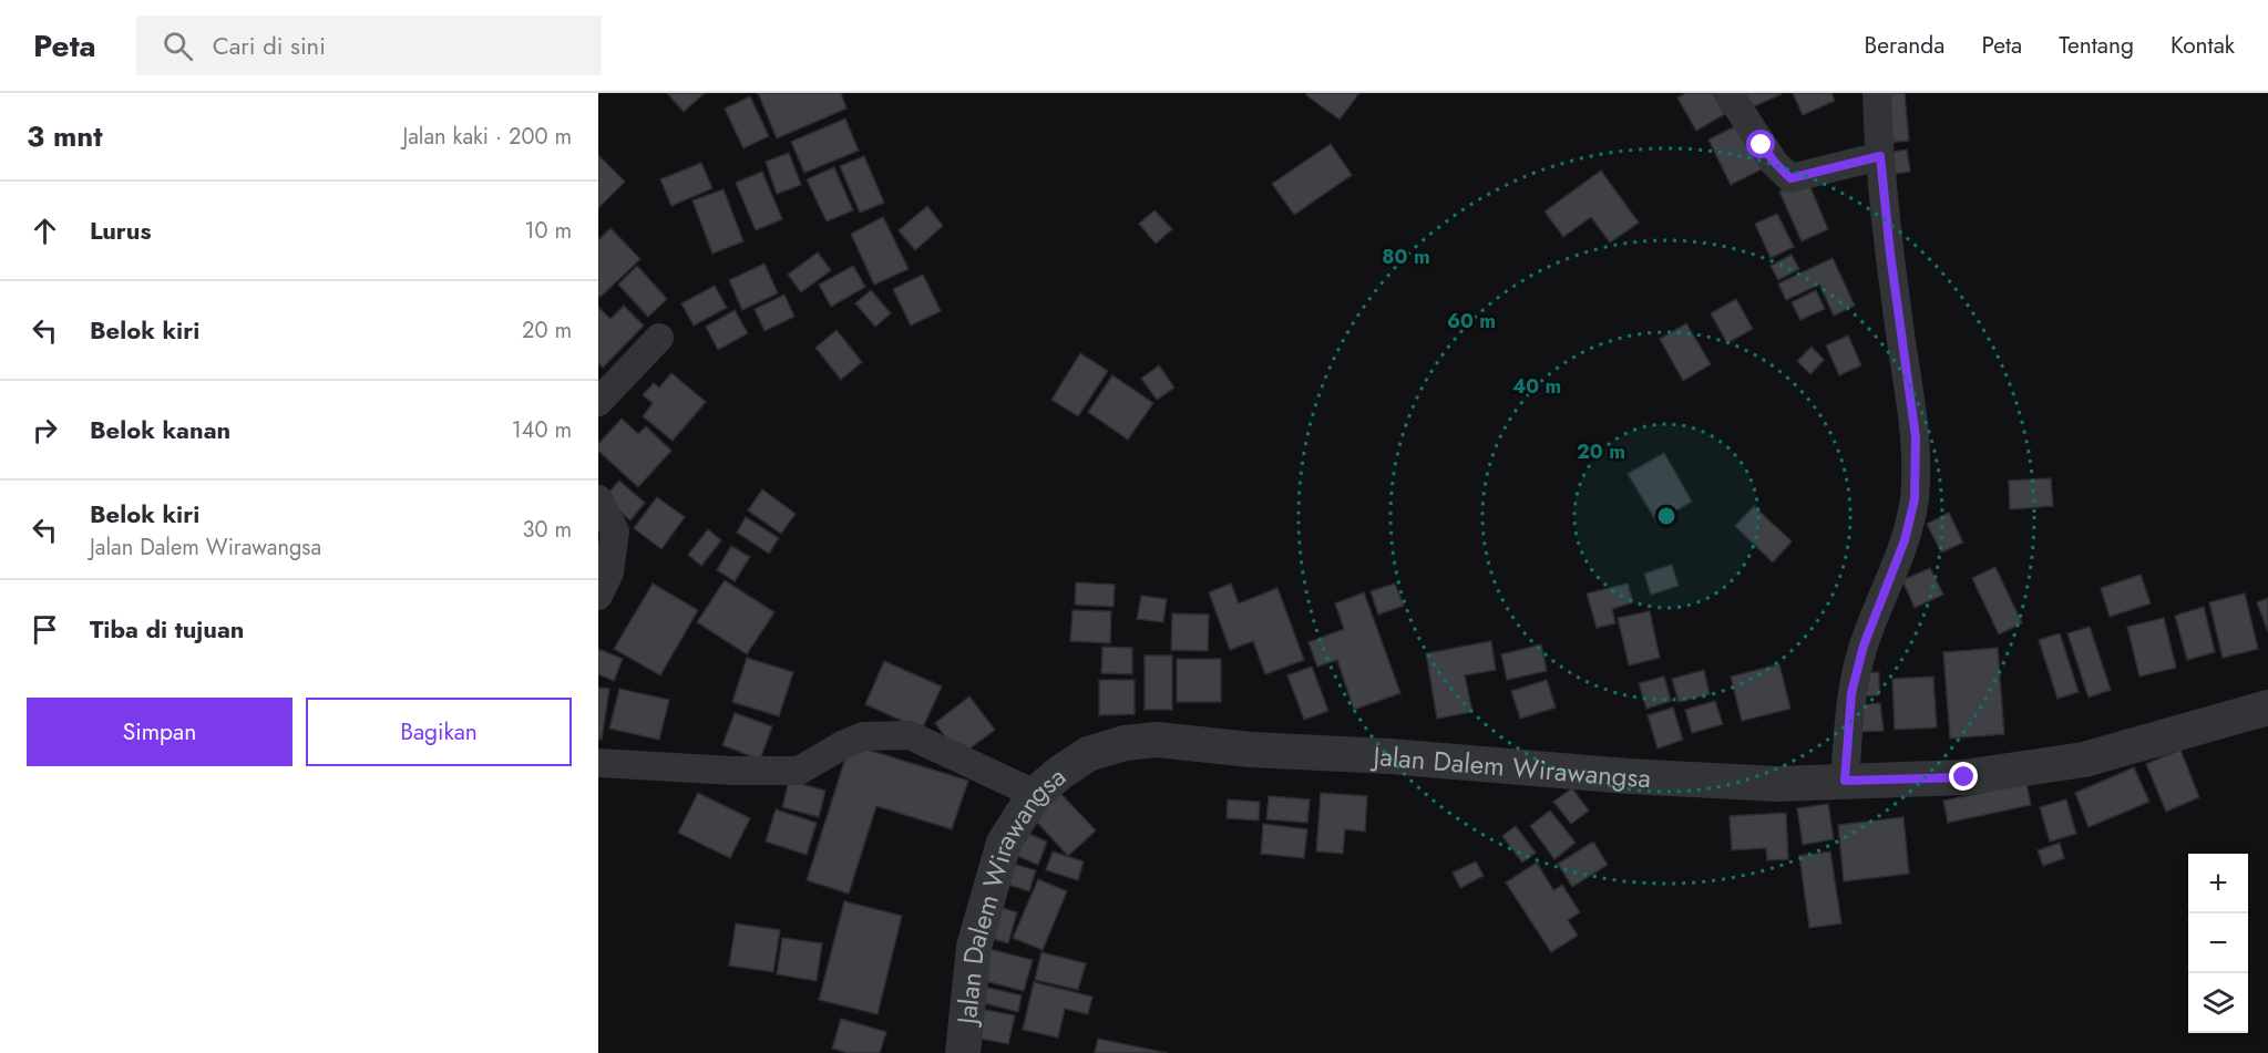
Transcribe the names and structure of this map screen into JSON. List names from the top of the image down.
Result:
{
  "streets": {
    "street": ["Jalan Dalem Wirawangsa"]
  },
  "page": {
    "header": "Peta",
    "search": "Cari di sini",
    "nav": [
      "Beranda",
      "Peta",
      "Tentang",
      "Kontak"
    ],
    "heading": ["3 mnt", "Jalan kaki · 200 m"],
    "list": [
      ["Lurus", "10 m"],
      ["Belok kiri", "20 m"],
      ["Belok kanan", "140 m"],
      ["Belok kiri", "Jalan Dalem Wirawangsa", "30 m"],
      "Tiba di tujuan"
    ],
    "buttons": ["Simpan", "Bagikan"],
    "map_buttons": ["+", "−"]
  },
  "rings": [
    "80 m",
    "60 m",
    "40 m",
    "20 m"
  ]
}
